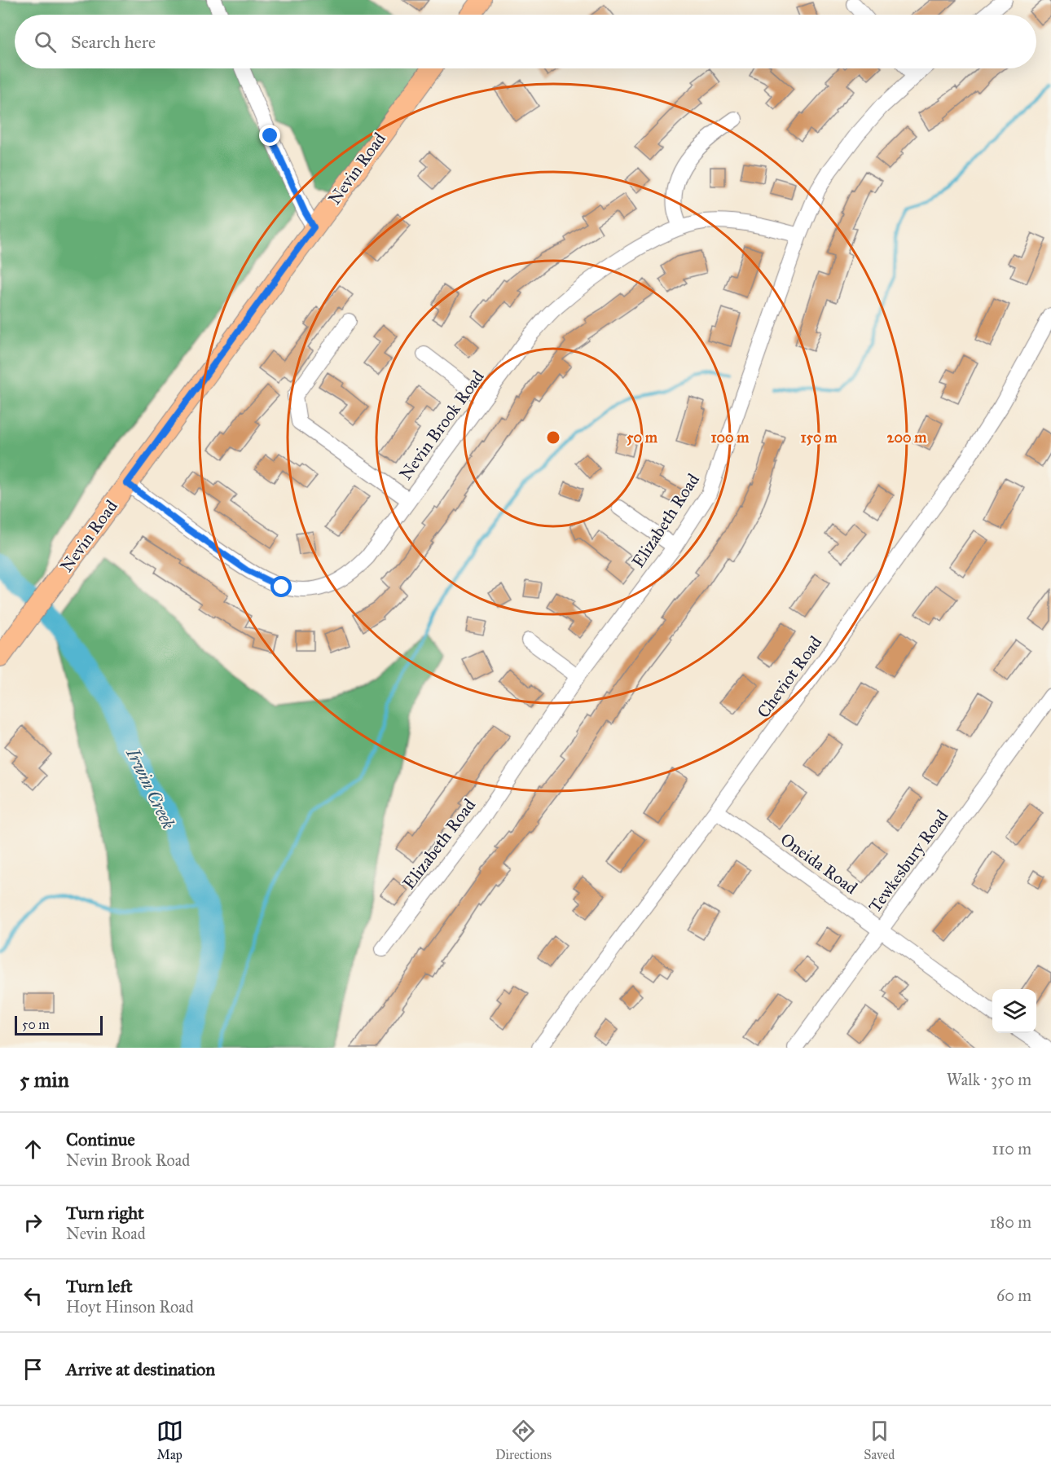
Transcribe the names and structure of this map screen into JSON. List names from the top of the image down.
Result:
{
  "streets": {
    "main road": ["Nevin Road"],
    "street": [
      "Nevin Brook Road",
      "Elizabeth Road",
      "Cheviot Road",
      "Tewkesbury Road",
      "Oneida Road"
    ]
  },
  "crossings": [
    ["Nevin Road", "Nevin Brook Road"],
    ["Nevin Brook Road", "Elizabeth Road"],
    ["Cheviot Road", "Oneida Road"],
    ["Tewkesbury Road", "Oneida Road"]
  ],
  "water": ["Irwin Creek"],
  "scale_bar": "50 m",
  "page": {
    "search": "Search here",
    "scale": "50 m",
    "heading": ["5 min", "Walk · 350 m"],
    "list": [
      ["Continue", "Nevin Brook Road", "110 m"],
      ["Turn right", "Nevin Road", "180 m"],
      ["Turn left", "Hoyt Hinson Road", "60 m"],
      "Arrive at destination"
    ],
    "nav": ["Map", "Directions", "Saved"]
  },
  "rings": [
    "50 m",
    "100 m",
    "150 m",
    "200 m"
  ]
}
